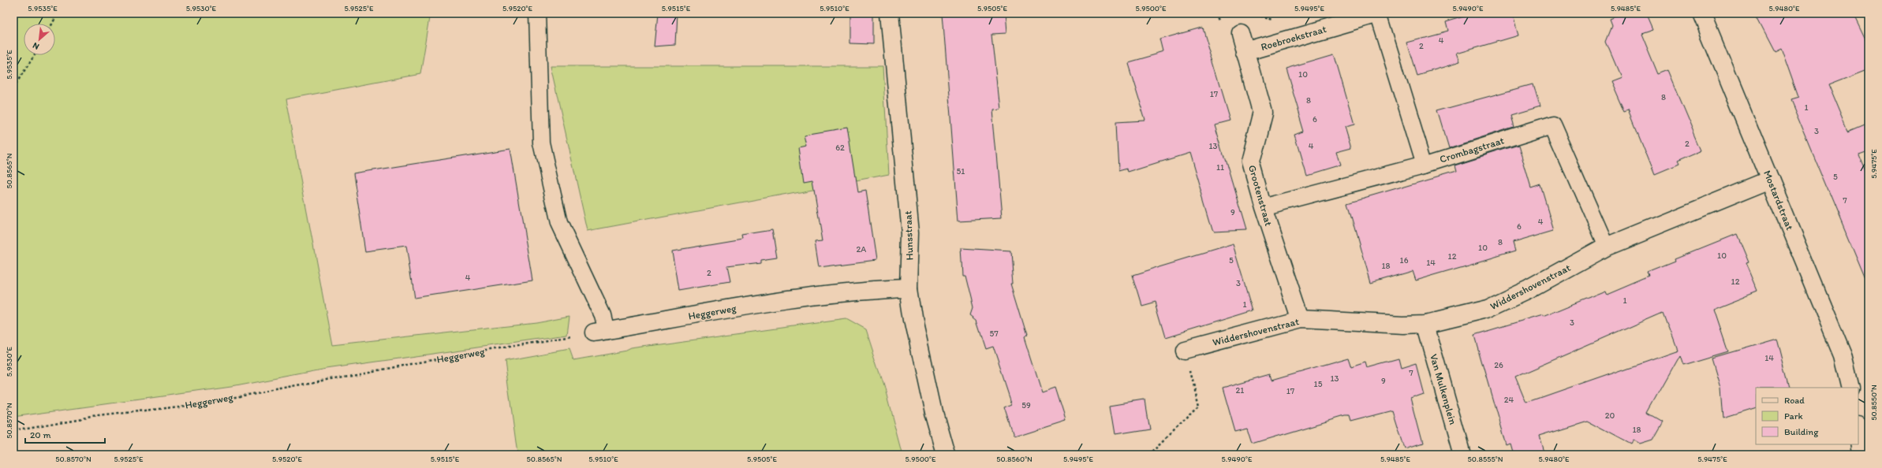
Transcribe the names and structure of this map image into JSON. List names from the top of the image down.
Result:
{
  "streets": {
    "street": [
      "Roebroekstraat",
      "Grootenstraat",
      "Mostardstraat",
      "Hunsstraat",
      "Widdershovenstraat",
      "Heggerweg",
      "Van Mulkenplein"
    ],
    "lane": ["Crombagstraat"]
  },
  "crossings": [
    ["Roebroekstraat", "Grootenstraat"],
    ["Crombagstraat", "Grootenstraat"],
    ["Crombagstraat", "Widdershovenstraat"],
    ["Grootenstraat", "Widdershovenstraat"],
    ["Mostardstraat", "Widdershovenstraat"],
    ["Hunsstraat", "Heggerweg"],
    ["Widdershovenstraat", "Van Mulkenplein"]
  ],
  "house_numbers": [
    "4",
    "2",
    "10",
    "17",
    "8",
    "8",
    "1",
    "6",
    "3",
    "2",
    "13",
    "4",
    "62",
    "11",
    "51",
    "5",
    "7",
    "9",
    "4",
    "6",
    "8",
    "10",
    "2A",
    "10",
    "12",
    "5",
    "16",
    "14",
    "18",
    "2",
    "4",
    "12",
    "3",
    "1",
    "1",
    "3",
    "57",
    "14",
    "26",
    "7",
    "13",
    "9",
    "15",
    "21",
    "17",
    "24",
    "59",
    "20",
    "18"
  ],
  "legend": ["Road", "Park", "Building"],
  "scale_bar": "20 m",
  "north": "bottom left",
  "coordinates": [
    "5.9535°E",
    "5.9530°E",
    "5.9525°E",
    "5.9520°E",
    "5.9515°E",
    "5.9510°E",
    "5.9505°E",
    "5.9500°E",
    "5.9495°E",
    "5.9490°E",
    "5.9485°E",
    "5.9480°E",
    "5.9475°E",
    "50.8565°N",
    "50.8550°N",
    "50.8570°N",
    "50.8560°N",
    "50.8555°N"
  ]
}
